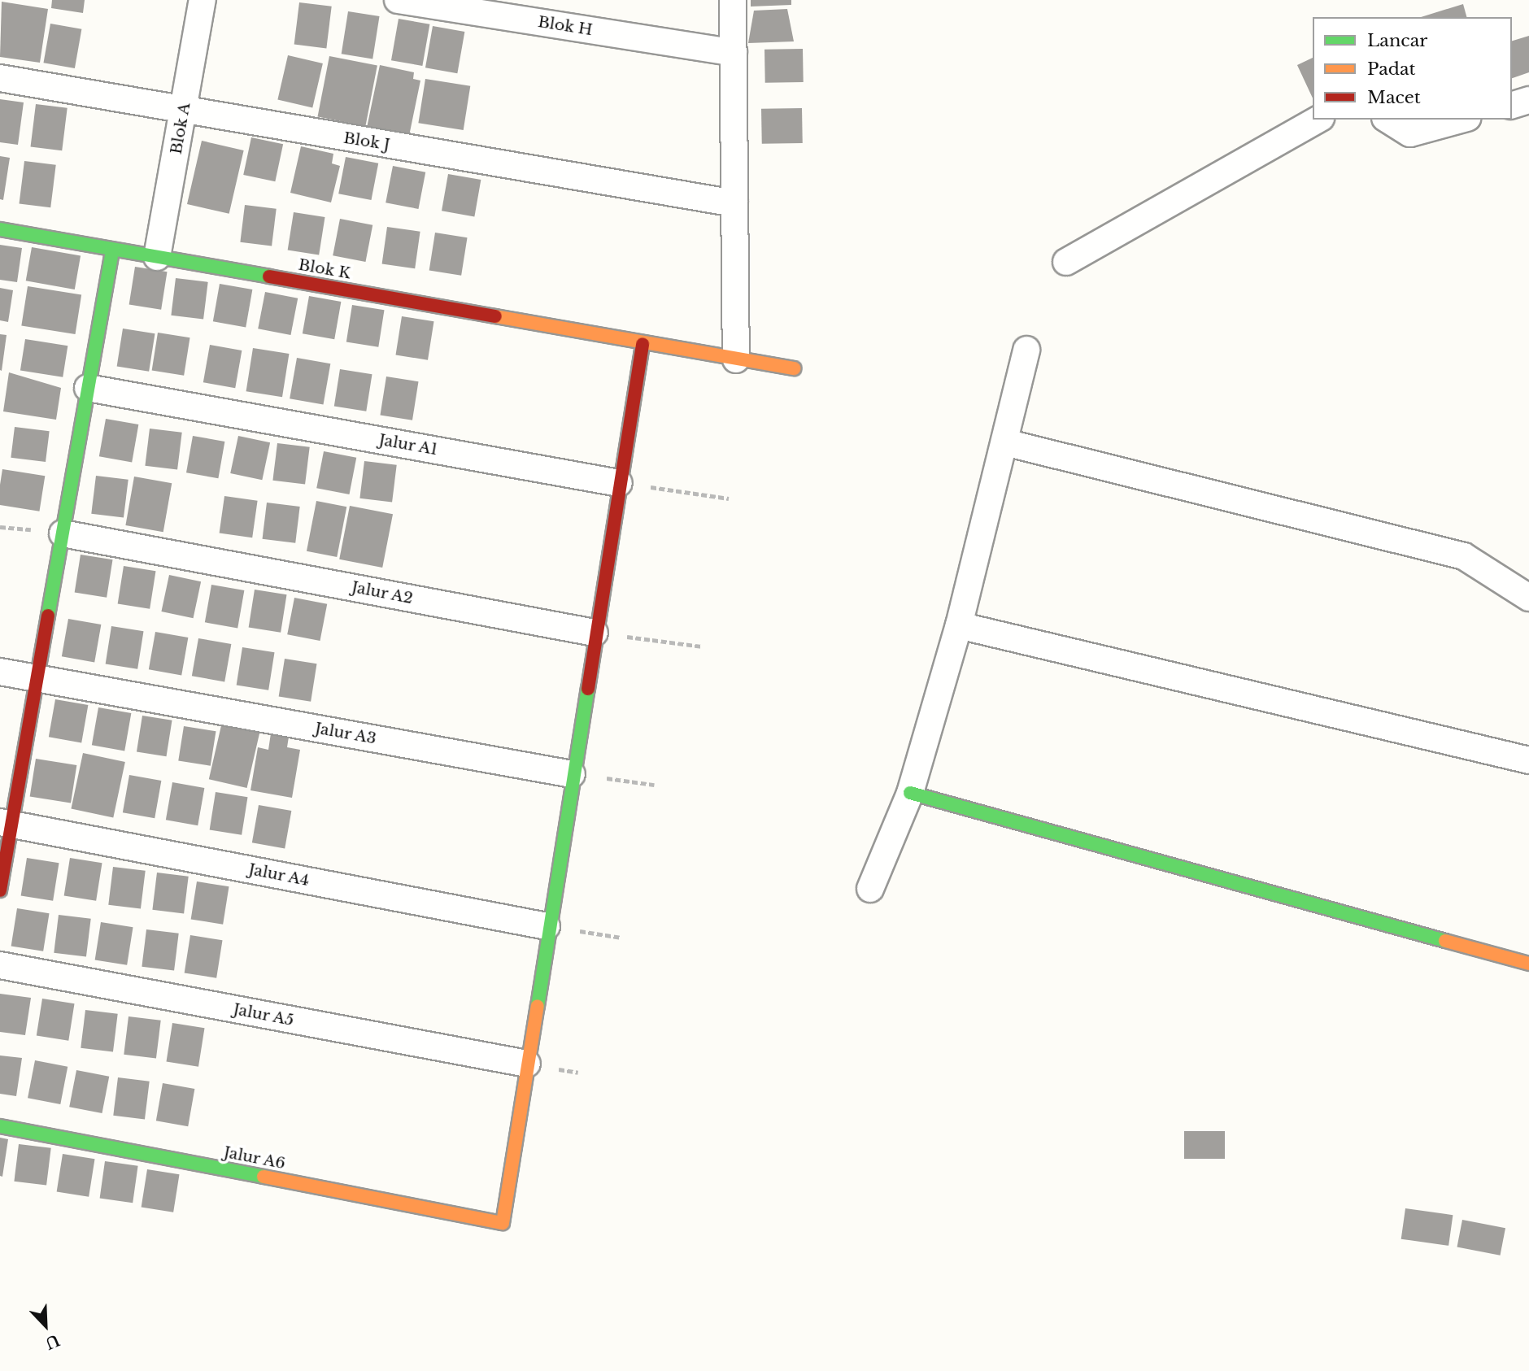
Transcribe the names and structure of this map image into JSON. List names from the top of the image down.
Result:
{
  "streets": {
    "street": [
      "Blok H",
      "Blok A",
      "Blok J",
      "Blok K",
      "Jalur A1",
      "Jalur A2",
      "Jalur A3",
      "Jalur A4",
      "Jalur A5",
      "Jalur A6"
    ]
  },
  "crossings": [
    ["Blok A", "Blok J"],
    ["Blok A", "Blok K"],
    ["Jalur A5", "Jalur A6"]
  ],
  "legend": ["Lancar", "Padat", "Macet"],
  "north": "bottom right"
}
